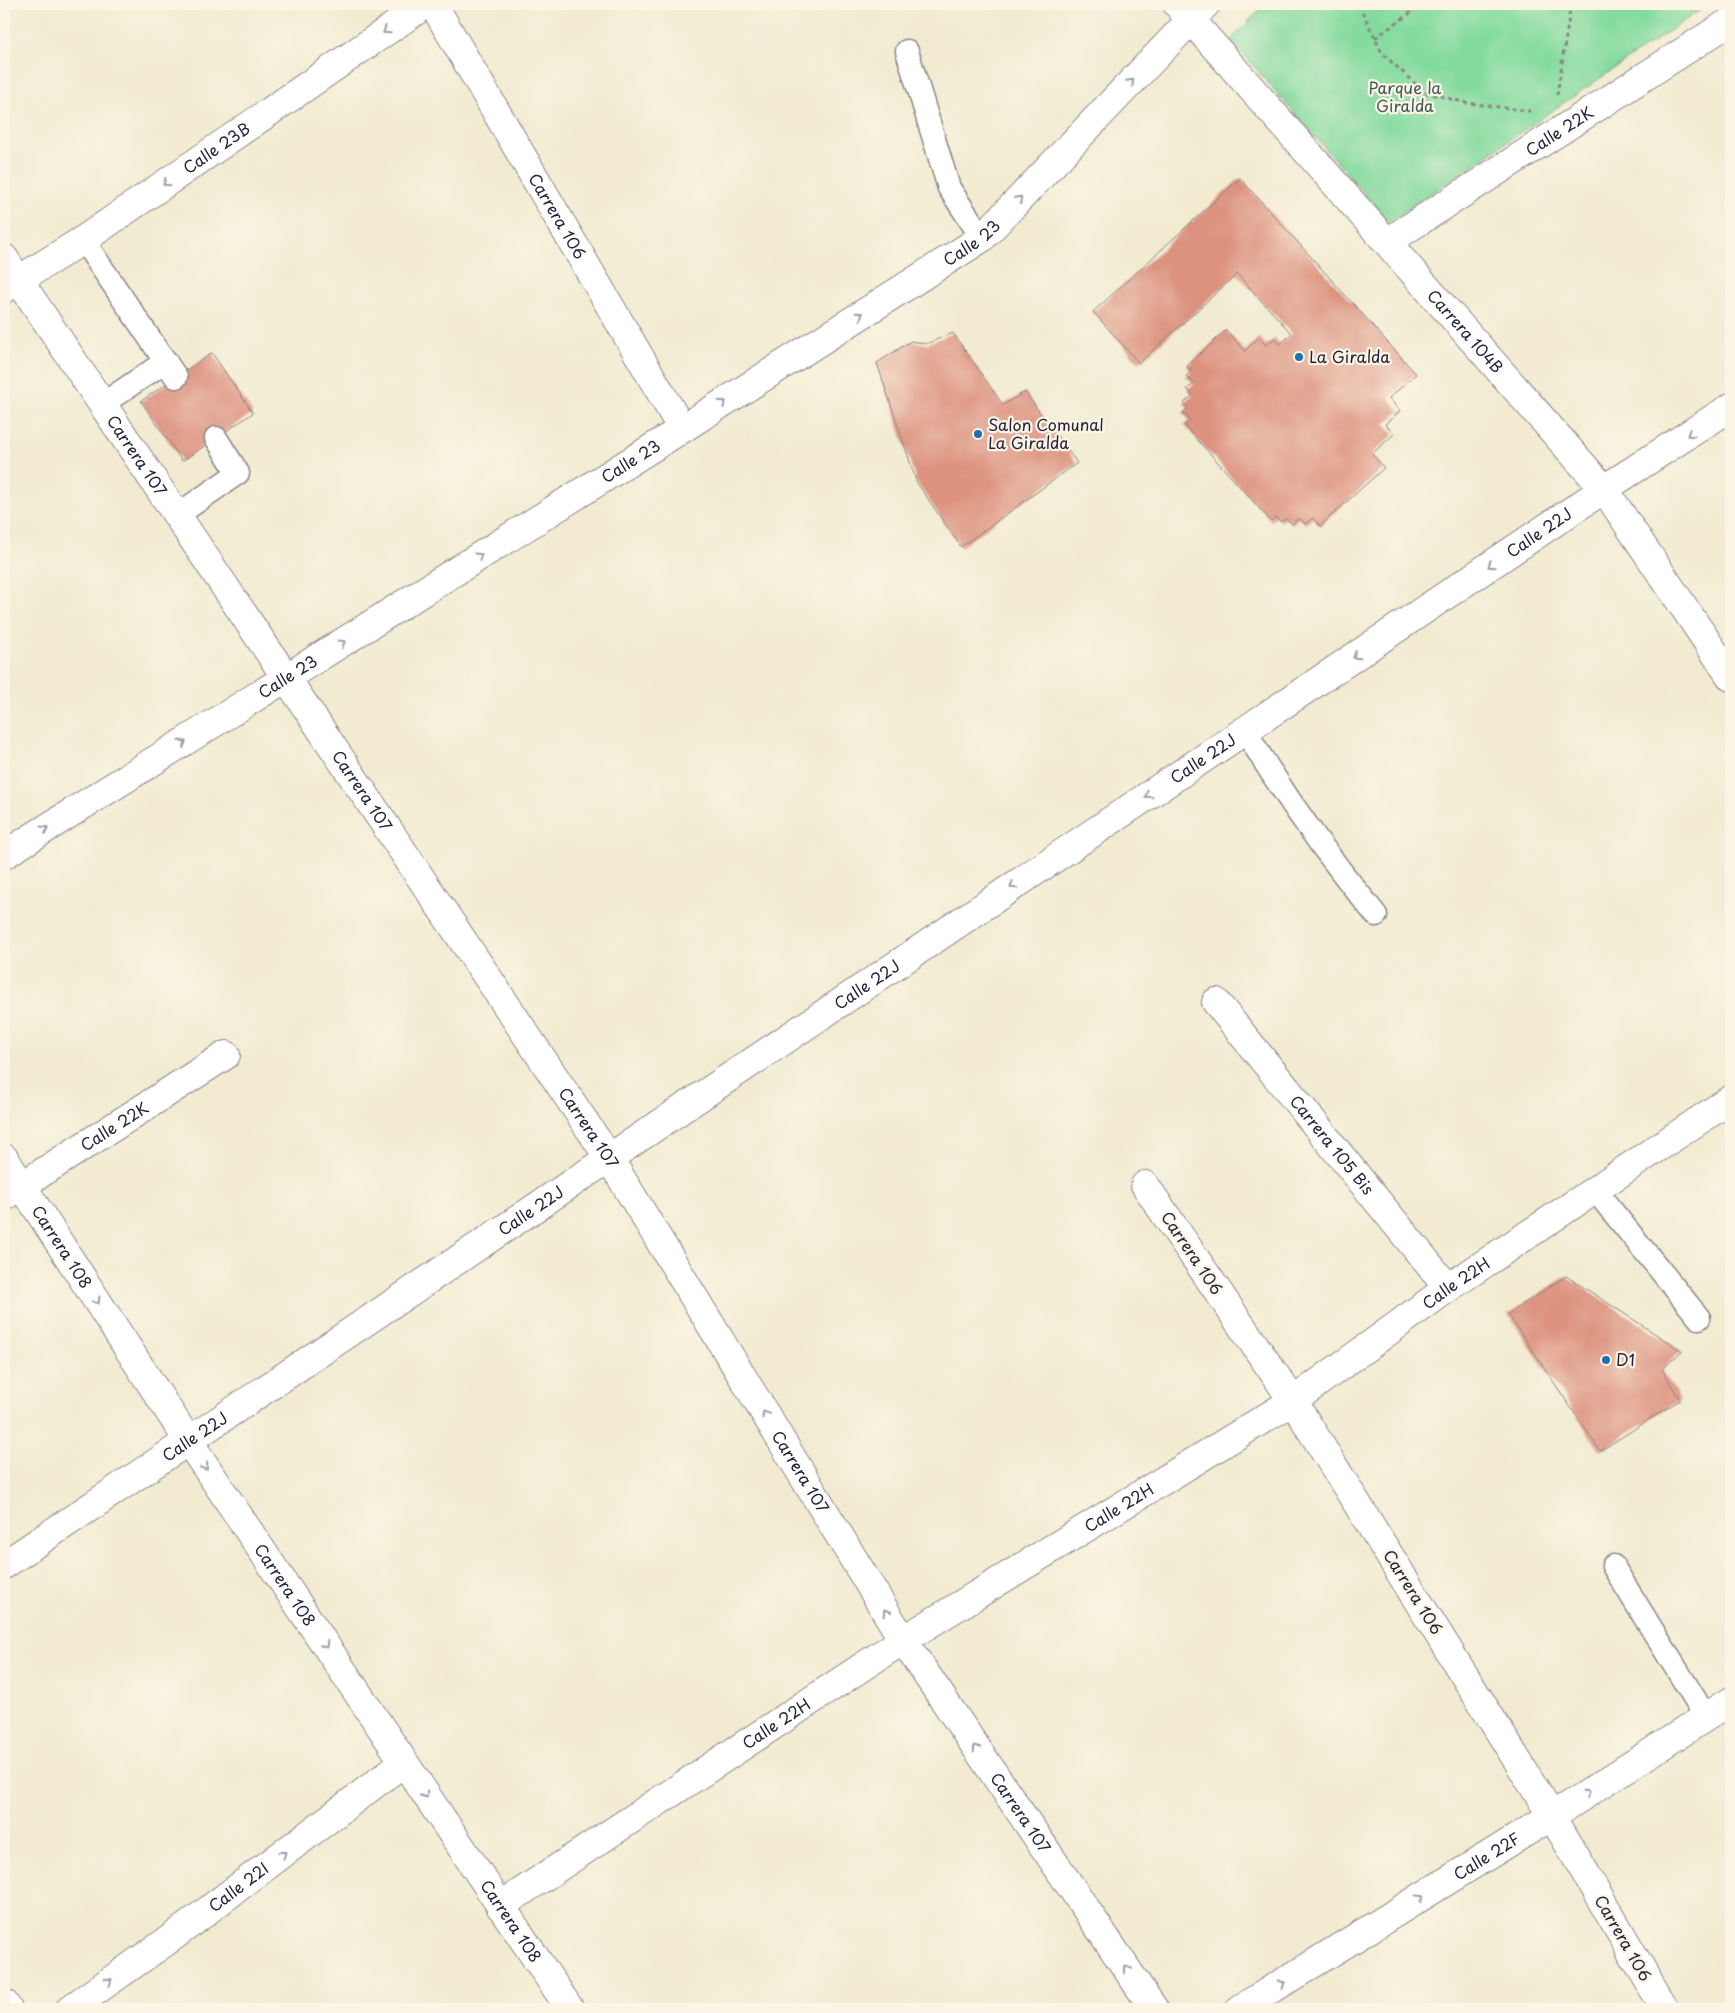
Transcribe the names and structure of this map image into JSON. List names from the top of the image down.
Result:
{
  "streets": {
    "street": [
      "Calle 22K",
      "Calle 23B",
      "Carrera 106",
      "Calle 23",
      "Carrera 104B",
      "Carrera 107",
      "Calle 22J",
      "Carrera 105 Bis",
      "Carrera 108",
      "Calle 22H",
      "Calle 22F",
      "Calle 22I"
    ]
  },
  "crossings": [
    ["Calle 22K", "Carrera 104B"],
    ["Calle 22K", "Carrera 108"],
    ["Calle 23B", "Carrera 107"],
    ["Carrera 106", "Calle 23"],
    ["Carrera 106", "Calle 22H"],
    ["Carrera 106", "Calle 22F"],
    ["Calle 23", "Carrera 104B"],
    ["Calle 23", "Carrera 107"],
    ["Carrera 104B", "Calle 22J"],
    ["Carrera 107", "Calle 22J"],
    ["Carrera 107", "Calle 22H"],
    ["Calle 22J", "Carrera 108"],
    ["Carrera 105 Bis", "Calle 22H"],
    ["Carrera 108", "Calle 22H"],
    ["Carrera 108", "Calle 22I"]
  ],
  "one_way": [
    "Calle 23B",
    "Calle 23",
    "Carrera 107",
    "Calle 22J",
    "Carrera 108",
    "Calle 22F",
    "Calle 22I"
  ],
  "parks": ["Parque la Giralda"],
  "places": ["La Giralda", "Salon Comunal La Giralda", "D1"]
}
